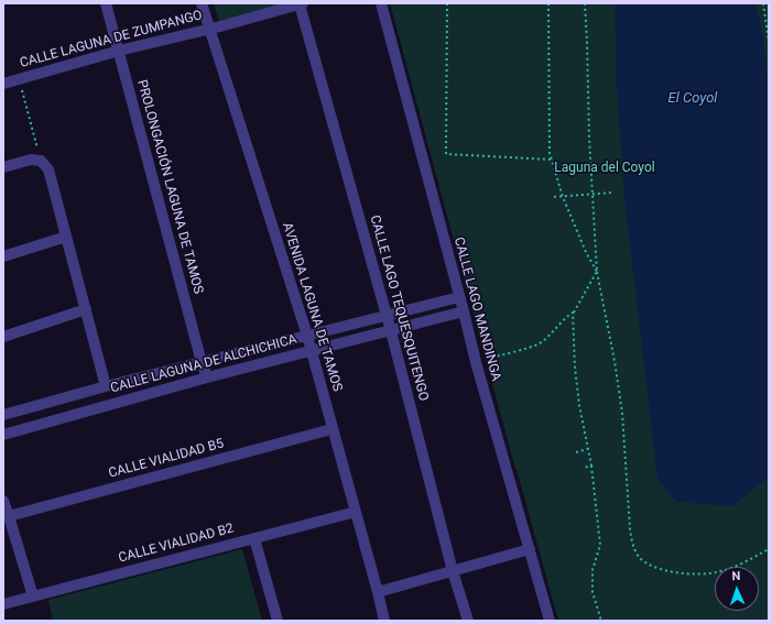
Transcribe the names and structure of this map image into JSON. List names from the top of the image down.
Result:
{
  "streets": {
    "street": [
      "CALLE LAGUNA DE ZUMPANGO",
      "PROLONGACIÓN LAGUNA DE TAMOS",
      "AVENIDA LAGUNA DE TAMOS",
      "CALLE LAGO TEQUESQUITENGO",
      "CALLE LAGO MANDINGA",
      "CALLE LAGUNA DE ALCHICHICA",
      "CALLE VIALIDAD B5",
      "CALLE VIALIDAD B2"
    ]
  },
  "crossings": [
    ["CALLE LAGUNA DE ZUMPANGO", "PROLONGACIÓN LAGUNA DE TAMOS"],
    ["CALLE LAGUNA DE ZUMPANGO", "AVENIDA LAGUNA DE TAMOS"],
    ["CALLE LAGUNA DE ZUMPANGO", "CALLE LAGO TEQUESQUITENGO"],
    ["PROLONGACIÓN LAGUNA DE TAMOS", "CALLE LAGUNA DE ALCHICHICA"],
    ["AVENIDA LAGUNA DE TAMOS", "CALLE LAGUNA DE ALCHICHICA"],
    ["AVENIDA LAGUNA DE TAMOS", "CALLE VIALIDAD B5"],
    ["AVENIDA LAGUNA DE TAMOS", "CALLE VIALIDAD B2"],
    ["CALLE LAGO TEQUESQUITENGO", "CALLE LAGUNA DE ALCHICHICA"],
    ["CALLE LAGO MANDINGA", "CALLE LAGUNA DE ALCHICHICA"]
  ],
  "water": ["El Coyol"],
  "parks": ["Laguna del Coyol"],
  "north": "top"
}
